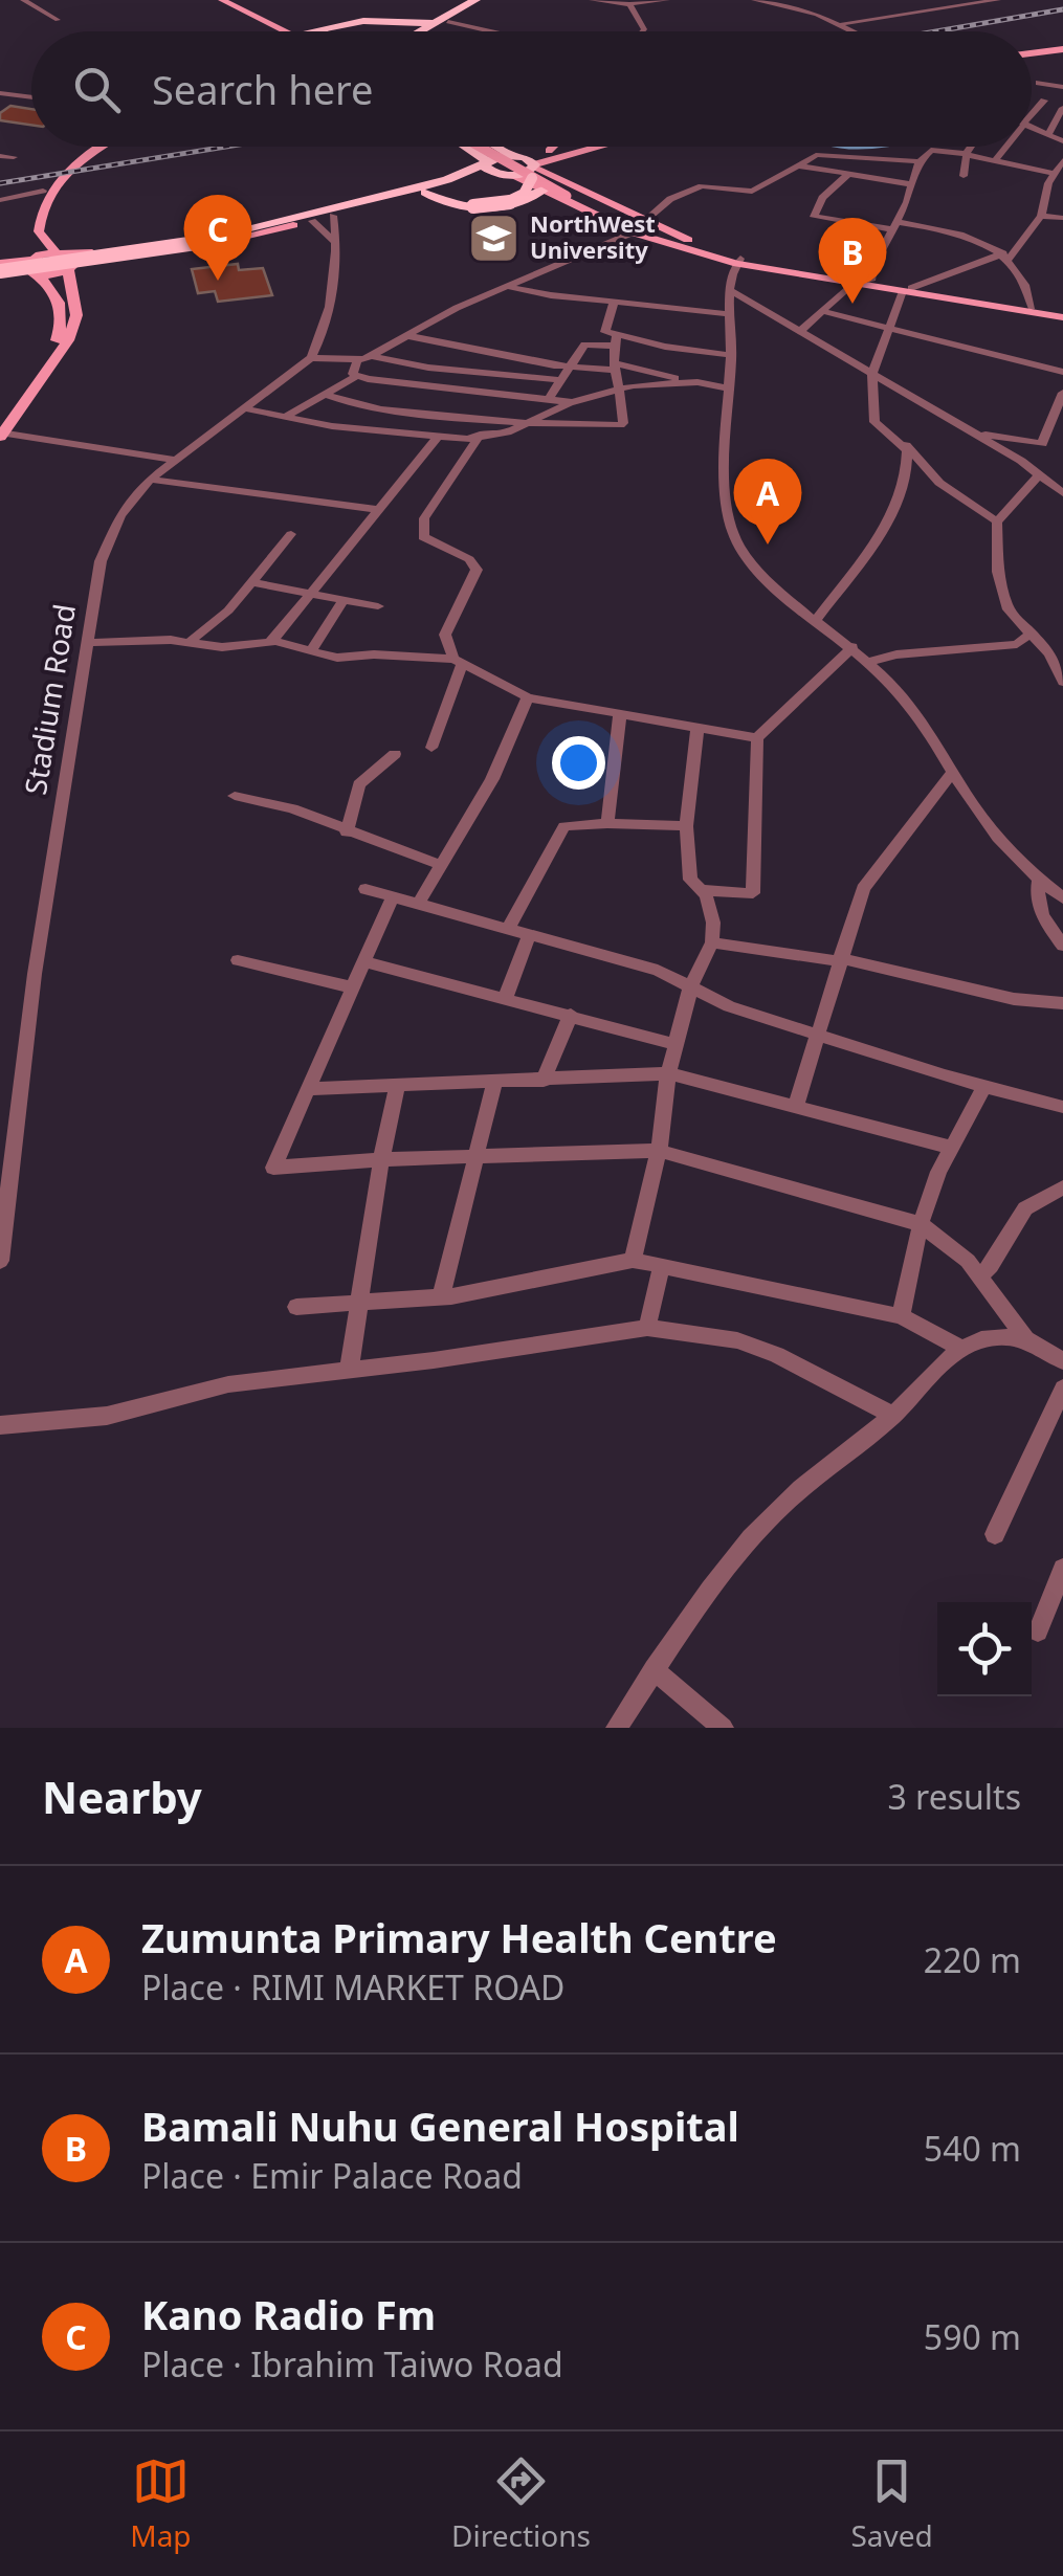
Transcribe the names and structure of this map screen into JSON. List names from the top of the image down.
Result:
{
  "streets": {
    "street": ["Stadium Road"]
  },
  "places": {
    "school or university": ["NorthWest University"]
  },
  "page": {
    "search": "Search here",
    "pins": ["C", "B", "A"],
    "heading": ["Nearby", "3 results"],
    "list": [
      {
        "mark": "A",
        "name": "Zumunta Primary Health Centre",
        "note": "Place · RIMI MARKET ROAD",
        "value": "220 m"
      },
      {
        "mark": "B",
        "name": "Bamali Nuhu General Hospital",
        "note": "Place · Emir Palace Road",
        "value": "540 m"
      },
      {
        "mark": "C",
        "name": "Kano Radio Fm",
        "note": "Place · Ibrahim Taiwo Road",
        "value": "590 m"
      }
    ],
    "nav": ["Map", "Directions", "Saved"]
  }
}
